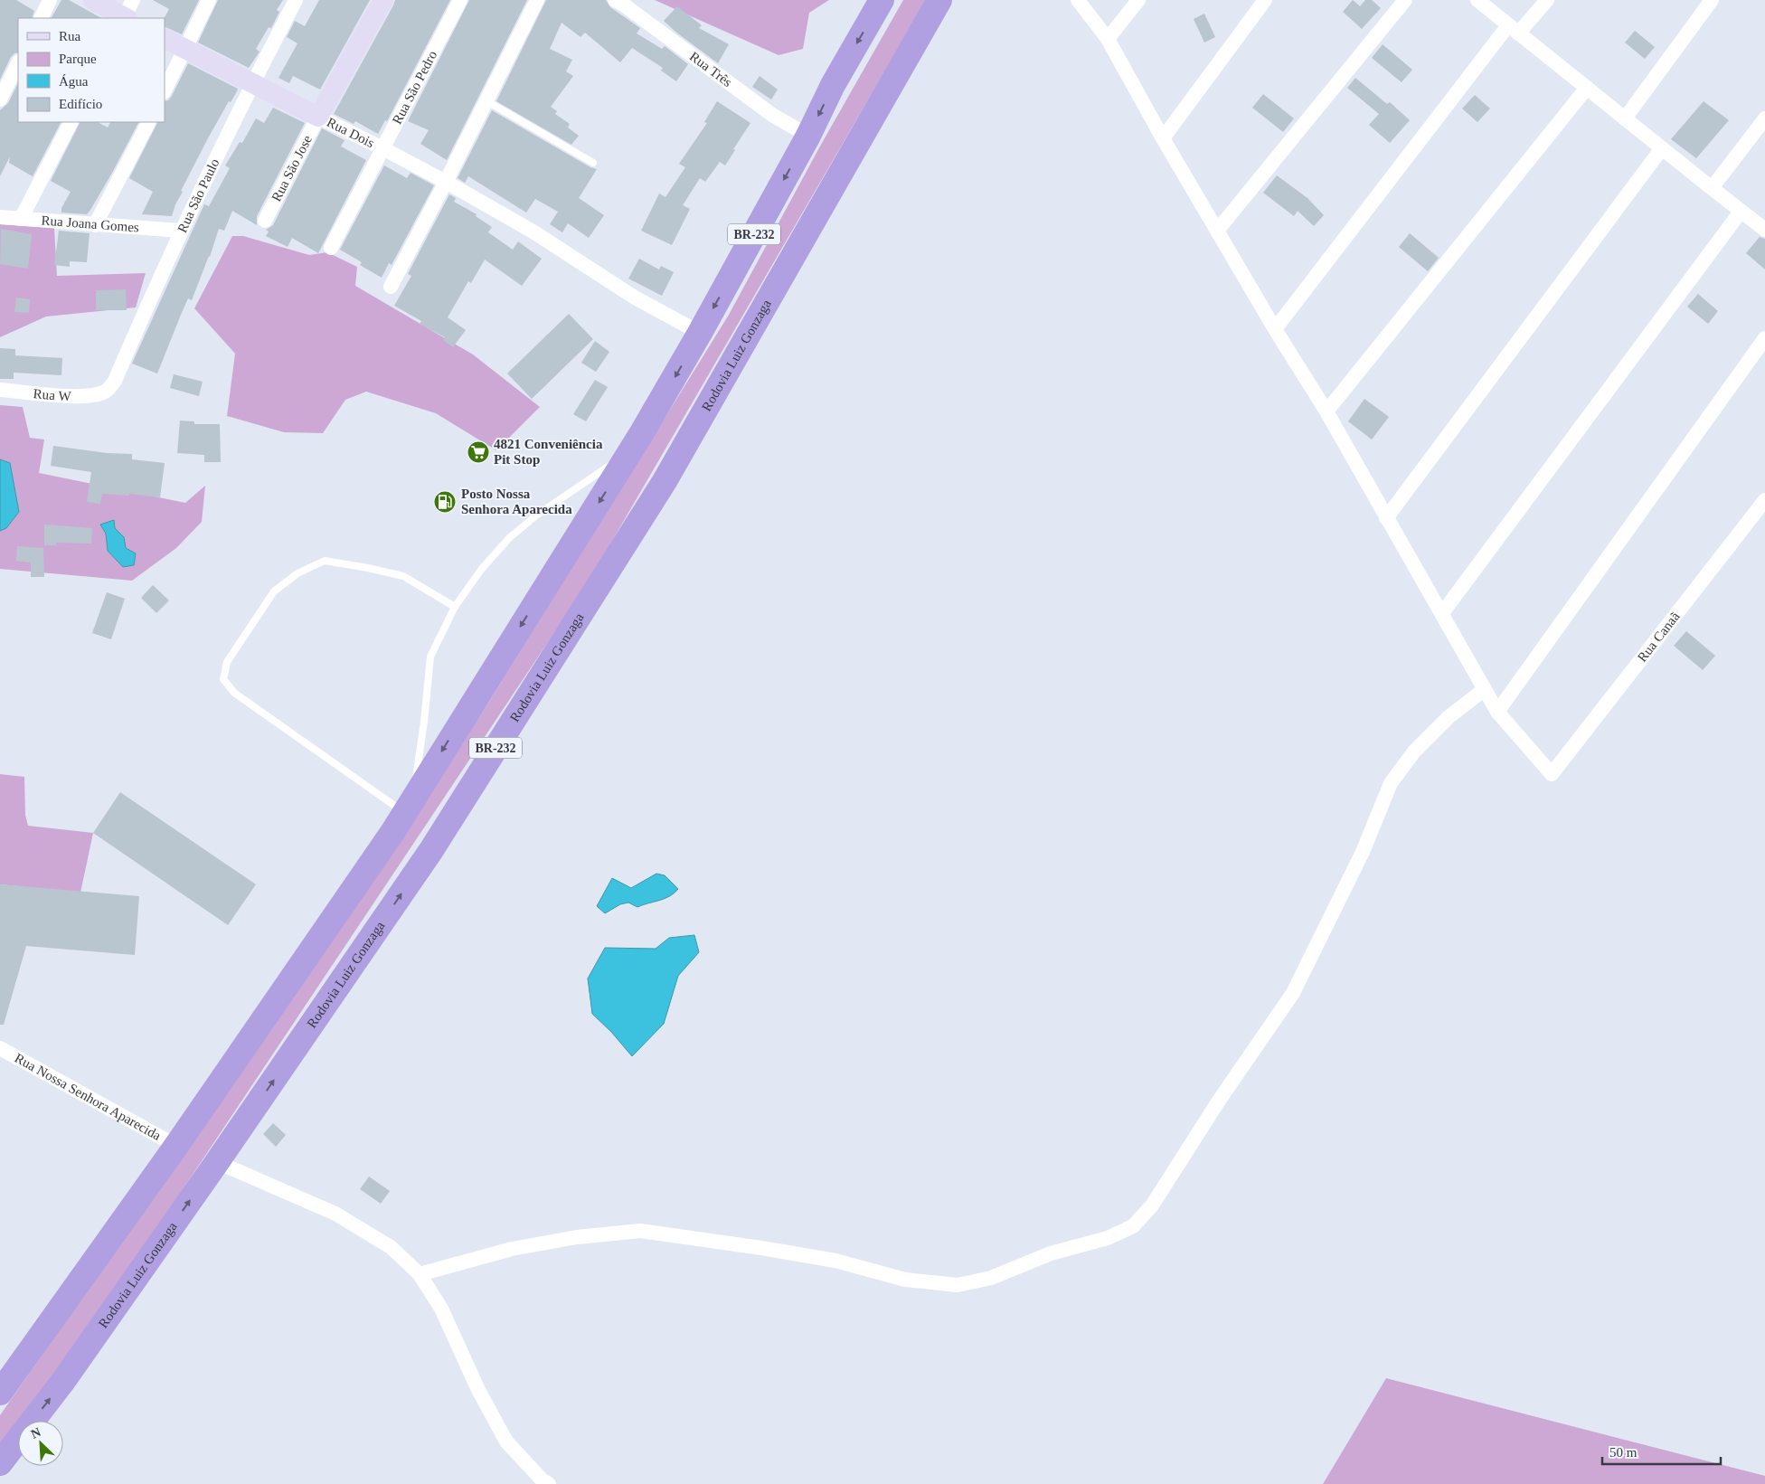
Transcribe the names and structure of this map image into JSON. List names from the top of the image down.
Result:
{
  "streets": {
    "highway": ["BR-232", "Rodovia Luiz Gonzaga"],
    "main road": ["Rua Dois"],
    "street": [
      "Rua Três",
      "Rua São Pedro",
      "Rua São Jose",
      "Rua São Paulo",
      "Rua Joana Gomes",
      "Rua W",
      "Rua Canaã",
      "Rua Nossa Senhora Aparecida"
    ]
  },
  "crossings": [
    ["Rua Três", "BR-232"],
    ["Rua São Pedro", "Rua Dois"],
    ["Rua Dois", "Rua São Jose"],
    ["Rua Dois", "Rua São Paulo"],
    ["Rua Dois", "BR-232"],
    ["Rua São Paulo", "Rua Joana Gomes"],
    ["Rua São Paulo", "Rua W"],
    ["BR-232", "Rua Nossa Senhora Aparecida"]
  ],
  "places": {
    "supermarket": ["4821 Conveniência Pit Stop"],
    "fuel station": ["Posto Nossa Senhora Aparecida"]
  },
  "legend": [
    "Rua",
    "Parque",
    "Água",
    "Edifício"
  ],
  "scale_bar": "50 m",
  "north": "top left"
}
